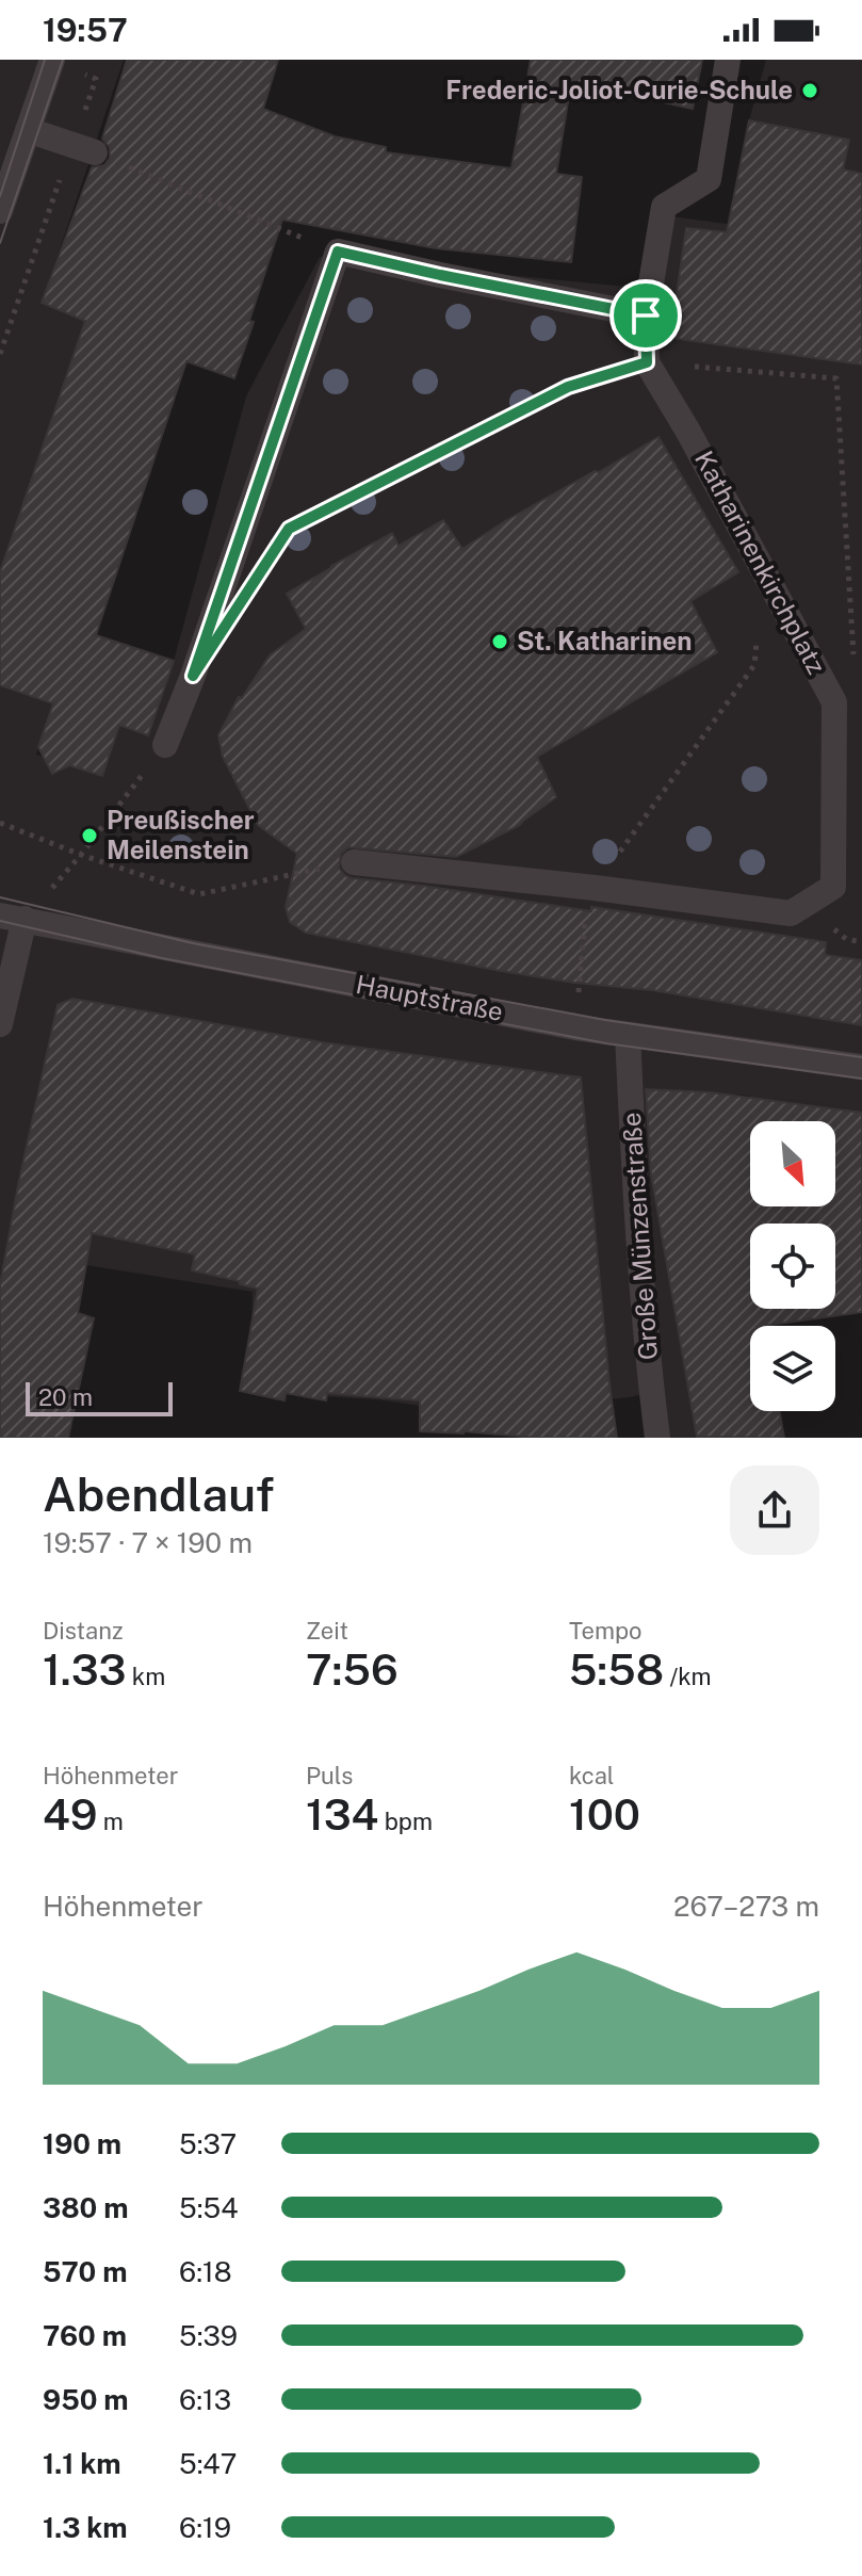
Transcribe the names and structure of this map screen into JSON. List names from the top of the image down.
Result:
{
  "streets": {
    "street": ["Katharinenkirchplatz", "Hauptstraße", "Große Münzenstraße"]
  },
  "crossings": [
    ["Hauptstraße", "Große Münzenstraße"]
  ],
  "places": ["Frederic-Joliot-Curie-Schule", "St. Katharinen", "Preußischer Meilenstein"],
  "scale_bar": "20 m",
  "north": "bottom right",
  "page": {
    "status": "19:57",
    "scale": "20 m",
    "heading": ["Abendlauf", "19:57 · 7 × 190 m"],
    "stats": [
      ["Distanz", "1.33 km"],
      ["Zeit", "7:56"],
      ["Tempo", "5:58 /km"],
      ["Höhenmeter", "49 m"],
      ["Puls", "134 bpm"],
      ["kcal", "100"]
    ],
    "chart": ["Höhenmeter", "267–273 m"],
    "list": [
      {
        "name": "190 m",
        "note": "5:37"
      },
      {
        "name": "380 m",
        "note": "5:54"
      },
      {
        "name": "570 m",
        "note": "6:18"
      },
      {
        "name": "760 m",
        "note": "5:39"
      },
      {
        "name": "950 m",
        "note": "6:13"
      },
      {
        "name": "1.1 km",
        "note": "5:47"
      },
      {
        "name": "1.3 km",
        "note": "6:19"
      }
    ]
  }
}
